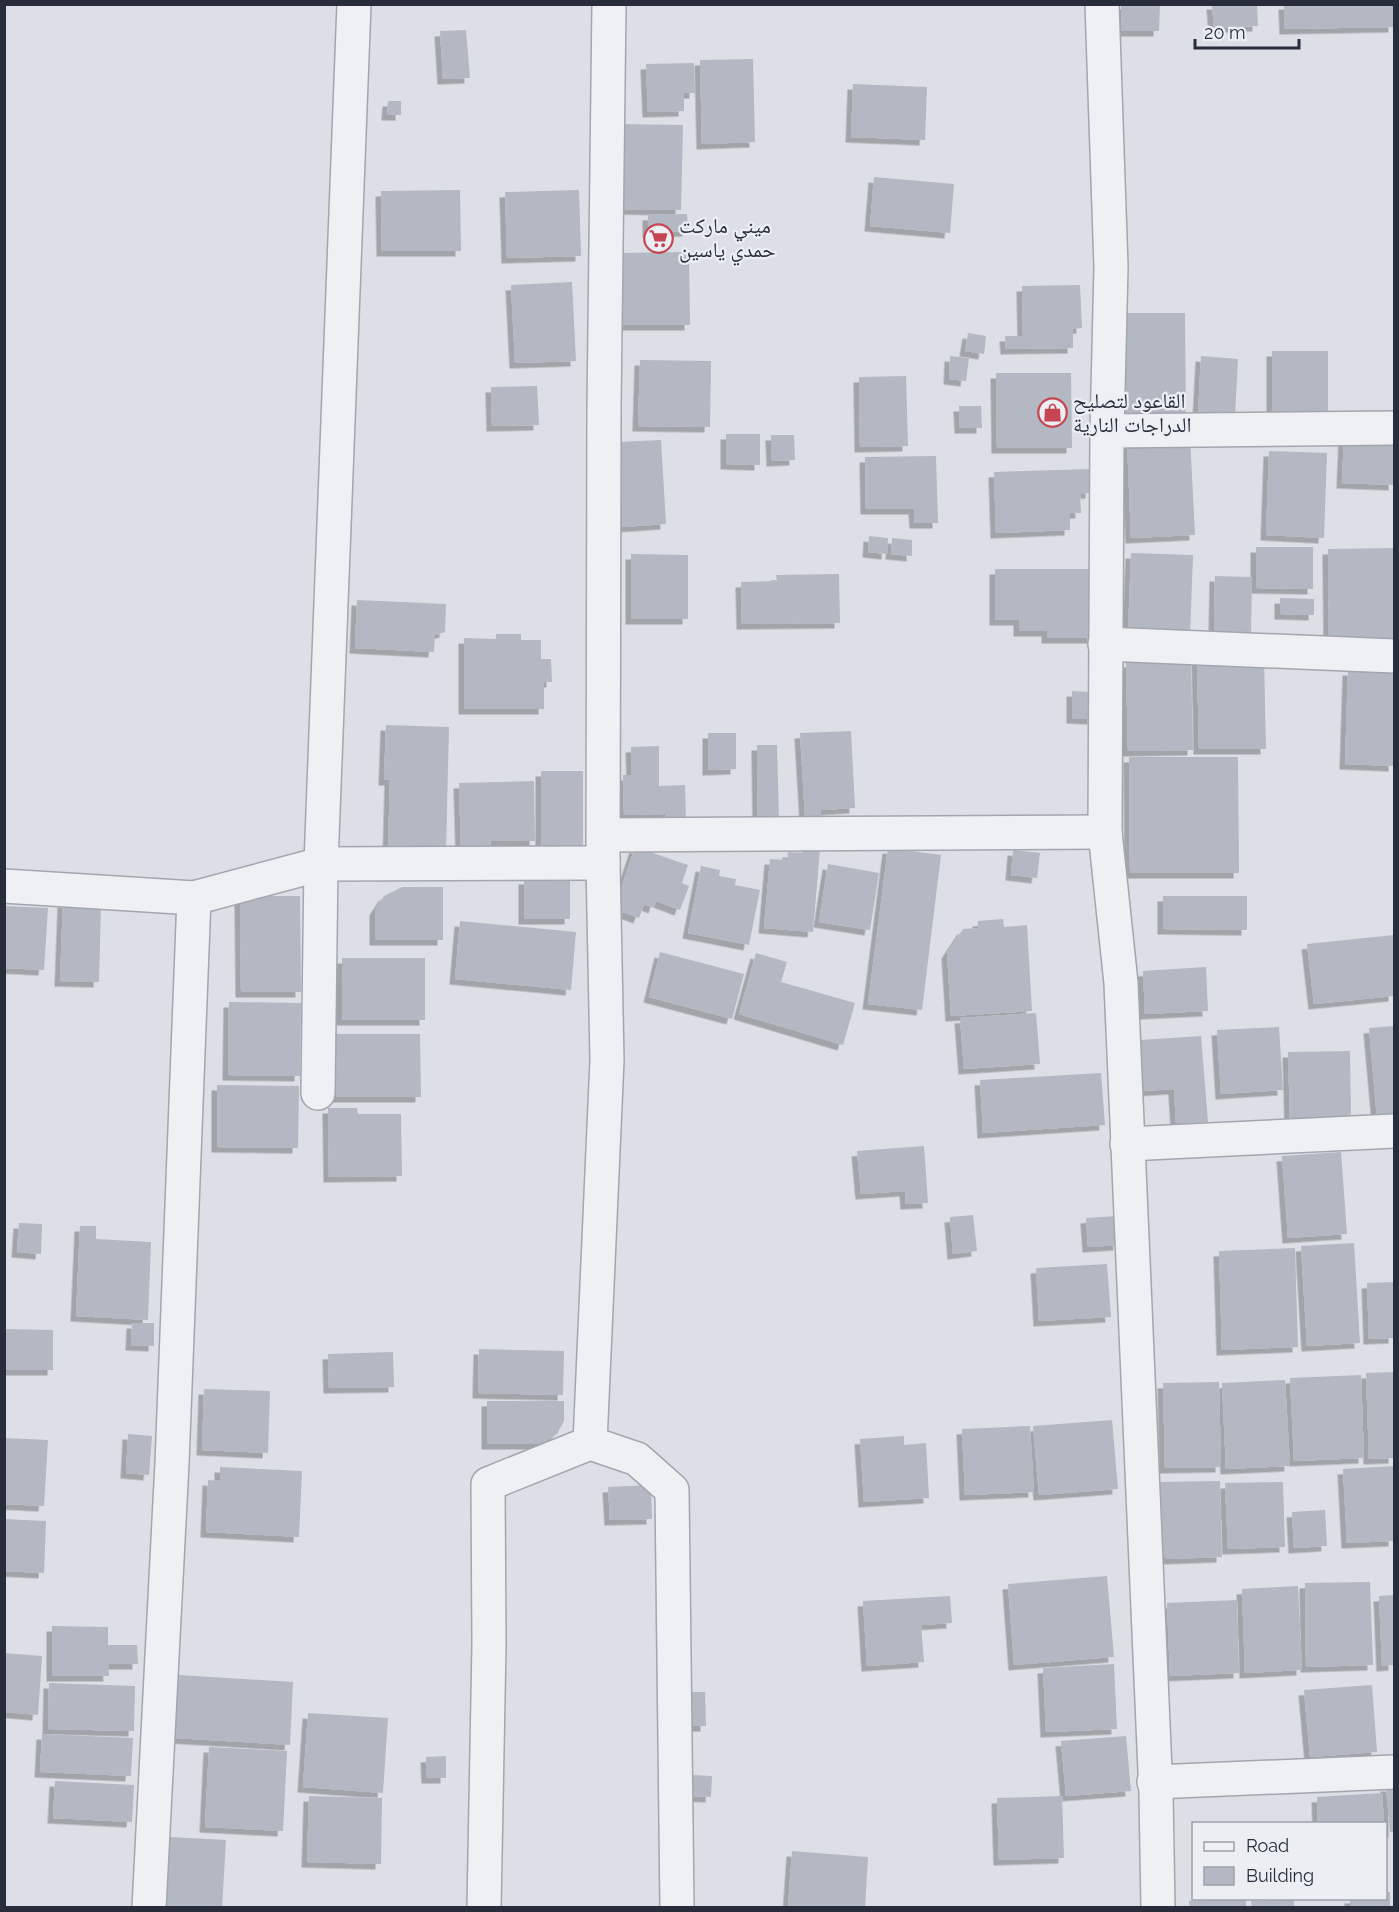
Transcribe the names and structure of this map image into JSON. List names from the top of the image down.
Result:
{
  "places": {
    "supermarket": ["ميني ماركت حمدي ياسين"],
    "shop": ["القاعود لتصليح الدراجات النارية"]
  },
  "legend": ["Road", "Building"],
  "scale_bar": "20 m"
}
